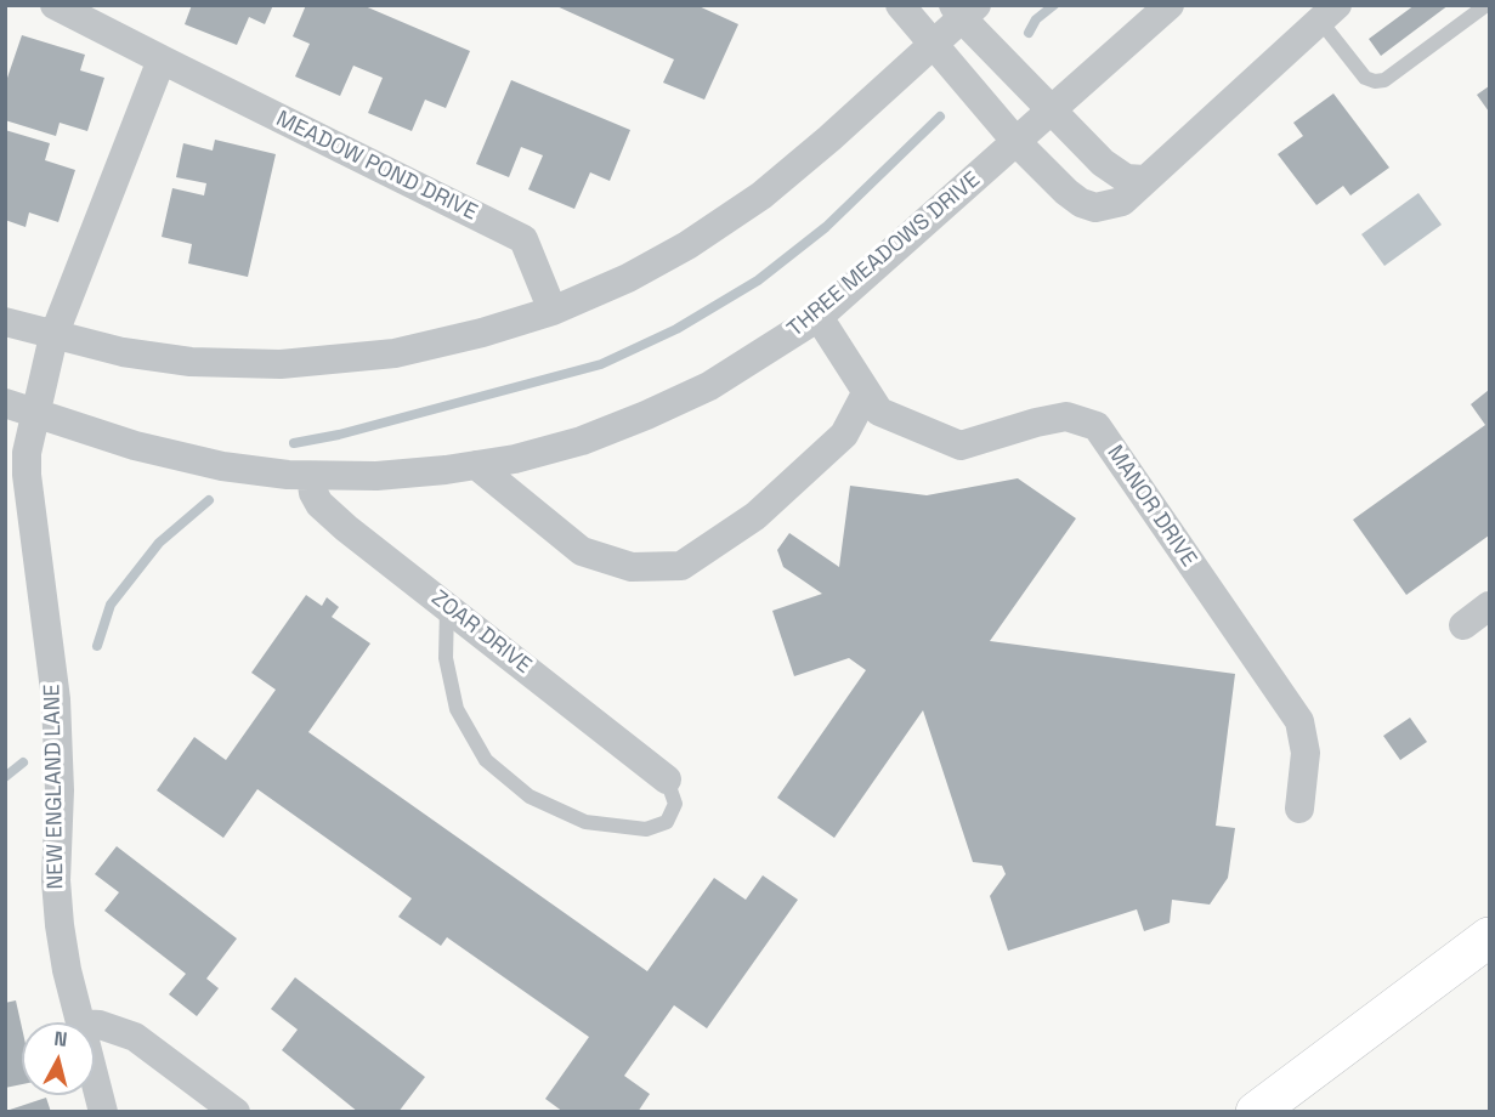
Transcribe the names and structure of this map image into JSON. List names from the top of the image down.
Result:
{
  "streets": {
    "street": [
      "MEADOW POND DRIVE",
      "THREE MEADOWS DRIVE",
      "MANOR DRIVE",
      "ZOAR DRIVE",
      "NEW ENGLAND LANE"
    ]
  },
  "crossings": [
    ["THREE MEADOWS DRIVE", "MANOR DRIVE"],
    ["THREE MEADOWS DRIVE", "ZOAR DRIVE"],
    ["THREE MEADOWS DRIVE", "NEW ENGLAND LANE"]
  ],
  "north": "top"
}
